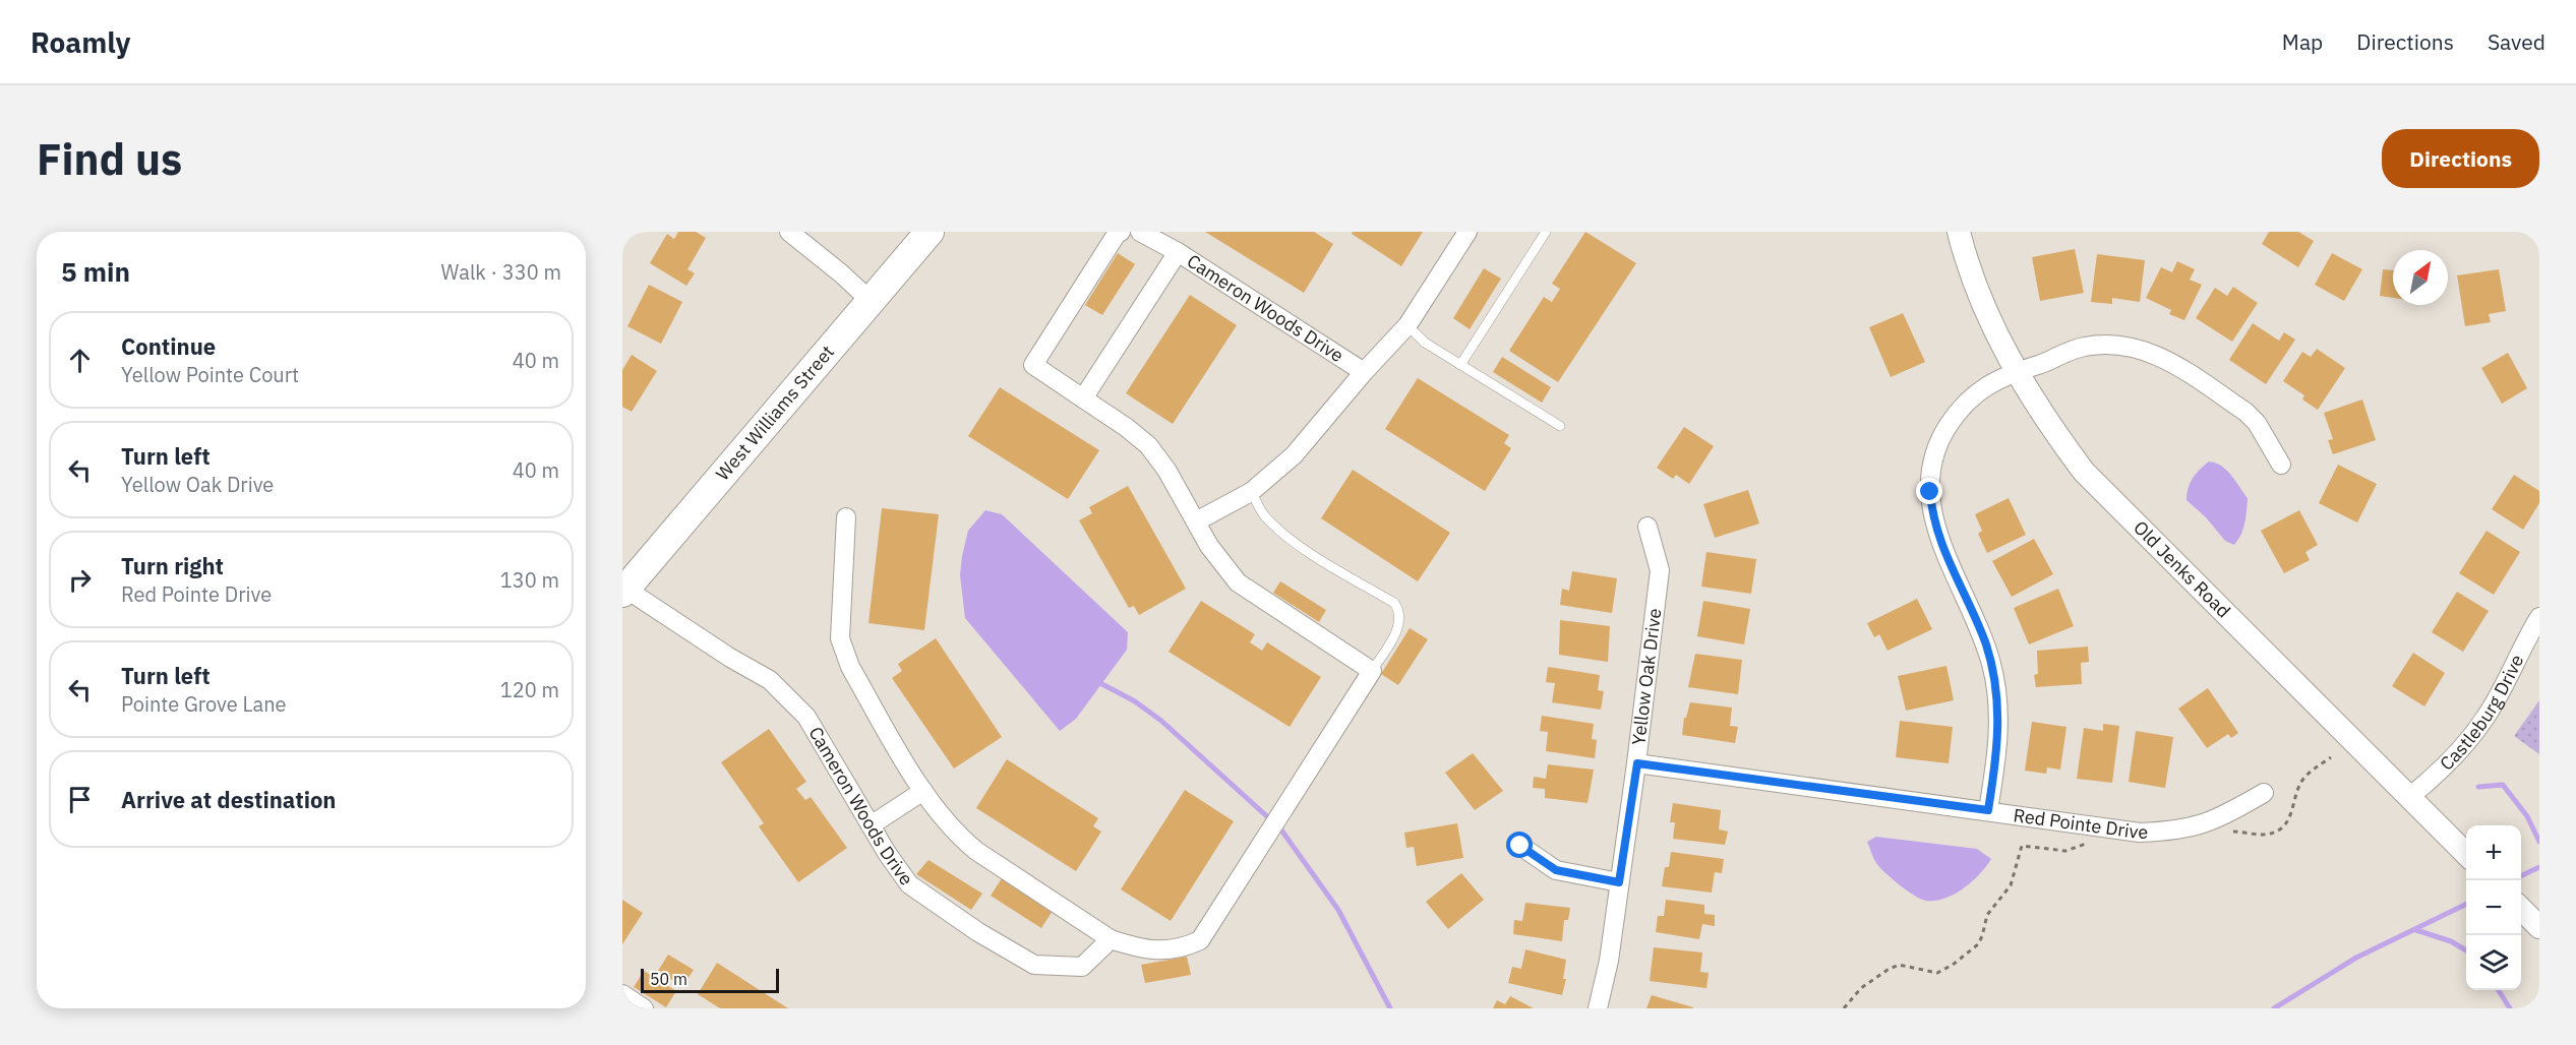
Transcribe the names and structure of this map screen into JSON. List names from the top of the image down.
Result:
{
  "streets": {
    "main road": ["West Williams Street"],
    "street": [
      "Cameron Woods Drive",
      "Old Jenks Road",
      "Yellow Oak Drive",
      "Castleburg Drive",
      "Red Pointe Drive"
    ]
  },
  "crossings": [
    ["Cameron Woods Drive", "West Williams Street"],
    ["Old Jenks Road", "Castleburg Drive"],
    ["Yellow Oak Drive", "Red Pointe Drive"]
  ],
  "scale_bar": "50 m",
  "north": "top right",
  "page": {
    "header": "Roamly",
    "nav": ["Map", "Directions", "Saved"],
    "buttons": "Directions",
    "title": "Find us",
    "heading": ["5 min", "Walk · 330 m"],
    "list": [
      ["Continue", "Yellow Pointe Court", "40 m"],
      ["Turn left", "Yellow Oak Drive", "40 m"],
      ["Turn right", "Red Pointe Drive", "130 m"],
      ["Turn left", "Pointe Grove Lane", "120 m"],
      "Arrive at destination"
    ],
    "map_buttons": ["+", "−"],
    "scale": "50 m"
  }
}
